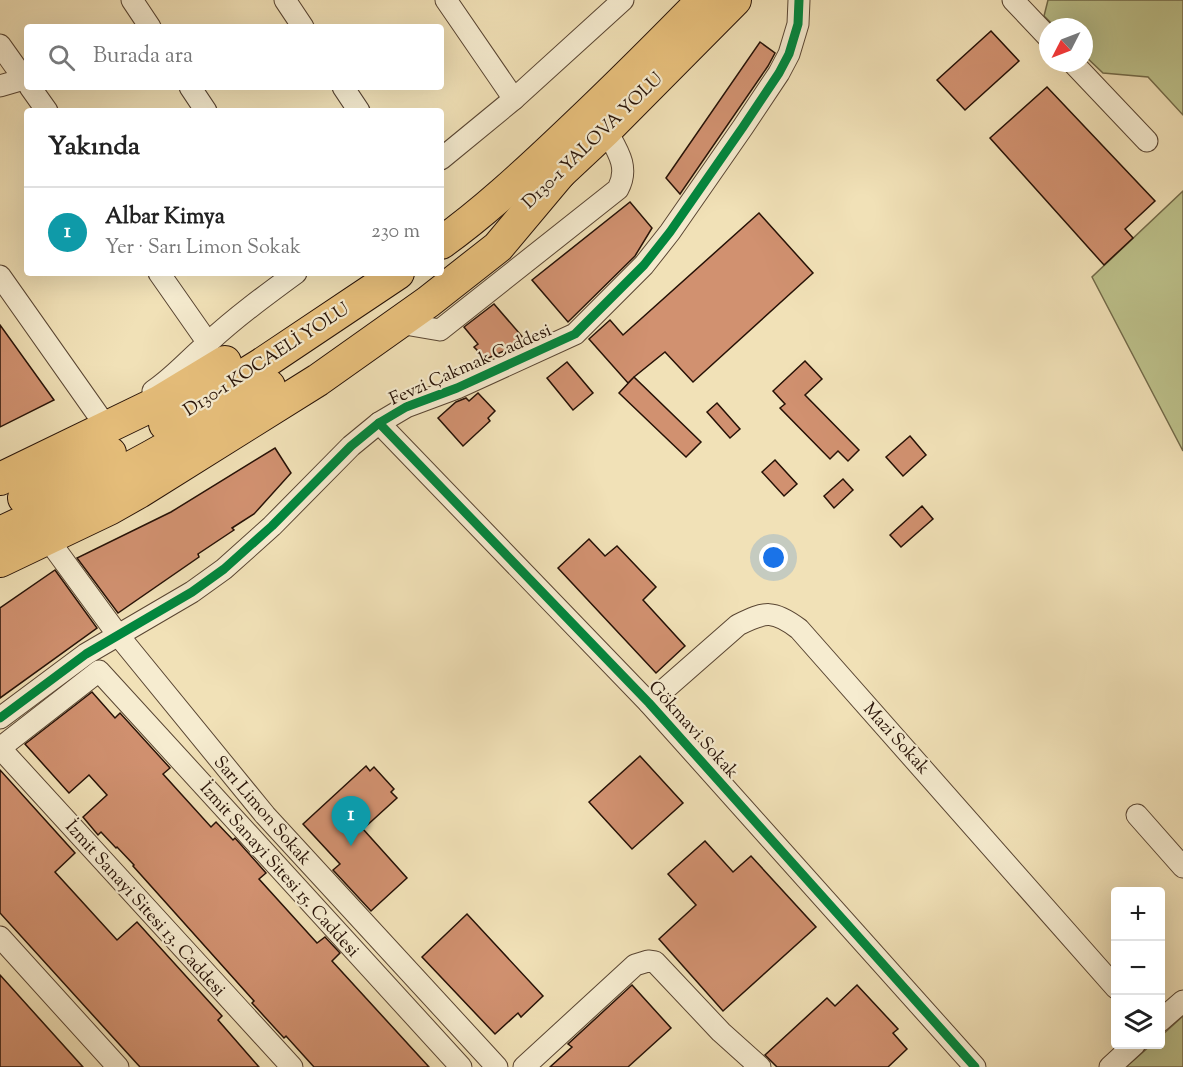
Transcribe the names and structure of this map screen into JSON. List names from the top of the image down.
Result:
{
  "streets": {
    "highway": ["D130-1 YALOVA YOLU", "D130-1 KOCAELİ YOLU"],
    "street": [
      "Fevzi Çakmak Caddesi",
      "Gökmavi Sokak",
      "Mazi Sokak",
      "Sarı Limon Sokak",
      "İzmit Sanayi Sitesi 15. Caddesi",
      "İzmit Sanayi Sitesi 13. Caddesi"
    ]
  },
  "crossings": [
    ["Fevzi Çakmak Caddesi", "Gökmavi Sokak"],
    ["Fevzi Çakmak Caddesi", "Sarı Limon Sokak"],
    ["Gökmavi Sokak", "Mazi Sokak"],
    ["İzmit Sanayi Sitesi 15. Caddesi", "İzmit Sanayi Sitesi 13. Caddesi"]
  ],
  "north": "bottom left",
  "page": {
    "search": "Burada ara",
    "heading": "Yakında",
    "list": [
      {
        "mark": "1",
        "name": "Albar Kimya",
        "note": "Yer · Sarı Limon Sokak",
        "value": "230 m"
      }
    ],
    "pins": "1",
    "map_buttons": ["+", "−"]
  }
}
